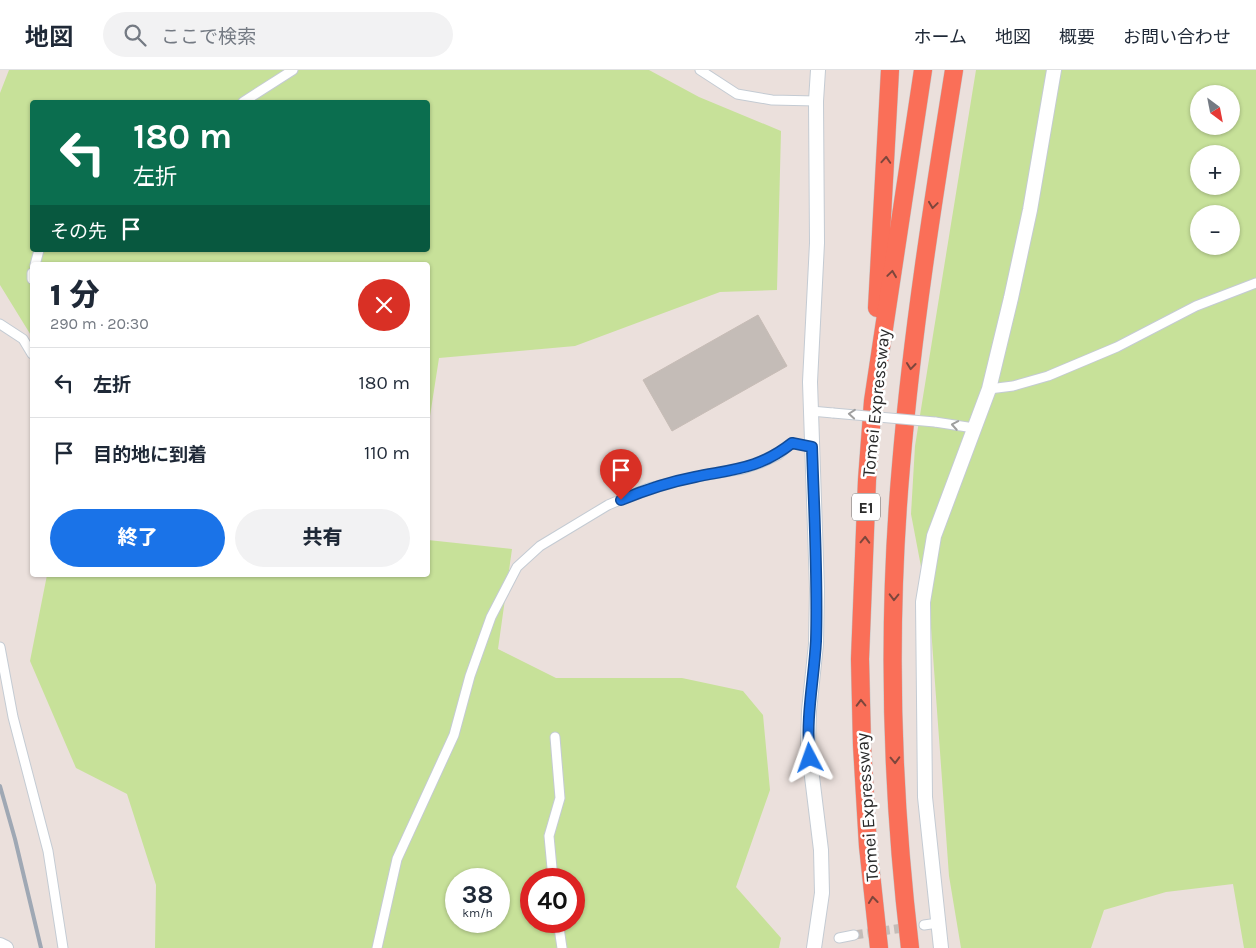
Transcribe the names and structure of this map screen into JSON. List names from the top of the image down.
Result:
{
  "streets": {
    "highway": ["Tomei Expressway", "E1"]
  },
  "north": "bottom right",
  "page": {
    "header": "地図",
    "search": "ここで検索",
    "nav": [
      "ホーム",
      "地図",
      "概要",
      "お問い合わせ"
    ],
    "map_buttons": ["+", "−"],
    "turn": ["180 m", "左折"],
    "then": "その先",
    "heading": ["1 分", "290 m · 20:30"],
    "list": [
      {
        "name": "左折",
        "value": "180 m"
      },
      {
        "name": "目的地に到着",
        "value": "110 m"
      }
    ],
    "buttons": ["終了", "共有"],
    "speed": "38 km/h",
    "limit": "40"
  }
}
